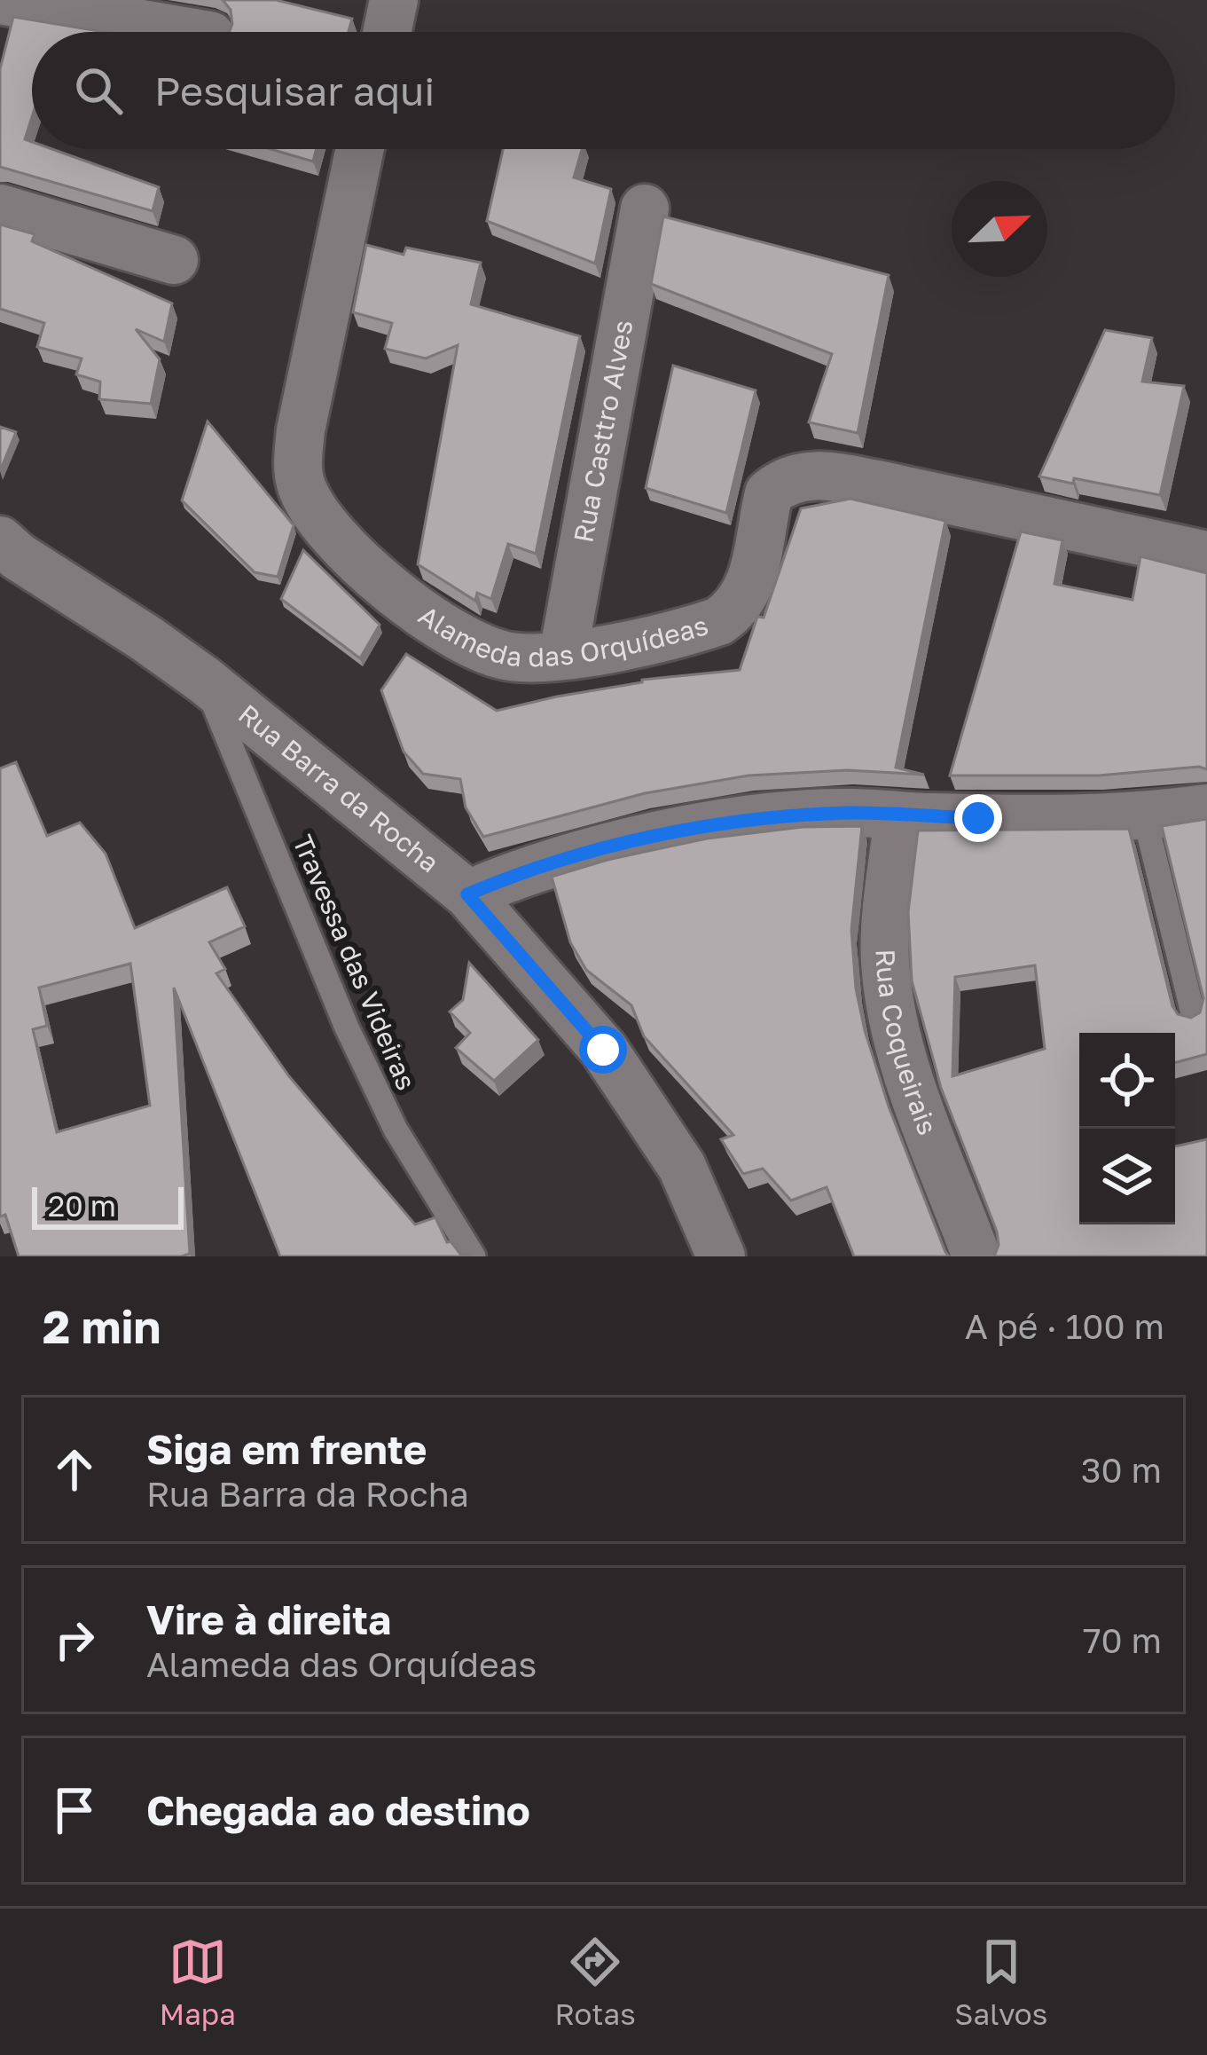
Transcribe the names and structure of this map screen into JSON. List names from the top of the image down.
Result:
{
  "streets": {
    "street": [
      "Rua Casttro Alves",
      "Alameda das Orquídeas",
      "Rua Barra da Rocha",
      "Rua Coqueirais"
    ],
    "lane": ["Travessa das Videiras"]
  },
  "crossings": [
    ["Rua Casttro Alves", "Alameda das Orquídeas"],
    ["Rua Barra da Rocha", "Travessa das Videiras"]
  ],
  "scale_bar": "20 m",
  "north": "top right",
  "page": {
    "search": "Pesquisar aqui",
    "scale": "20 m",
    "heading": ["2 min", "A pé · 100 m"],
    "list": [
      ["Siga em frente", "Rua Barra da Rocha", "30 m"],
      ["Vire à direita", "Alameda das Orquídeas", "70 m"],
      "Chegada ao destino"
    ],
    "nav": ["Mapa", "Rotas", "Salvos"]
  }
}
